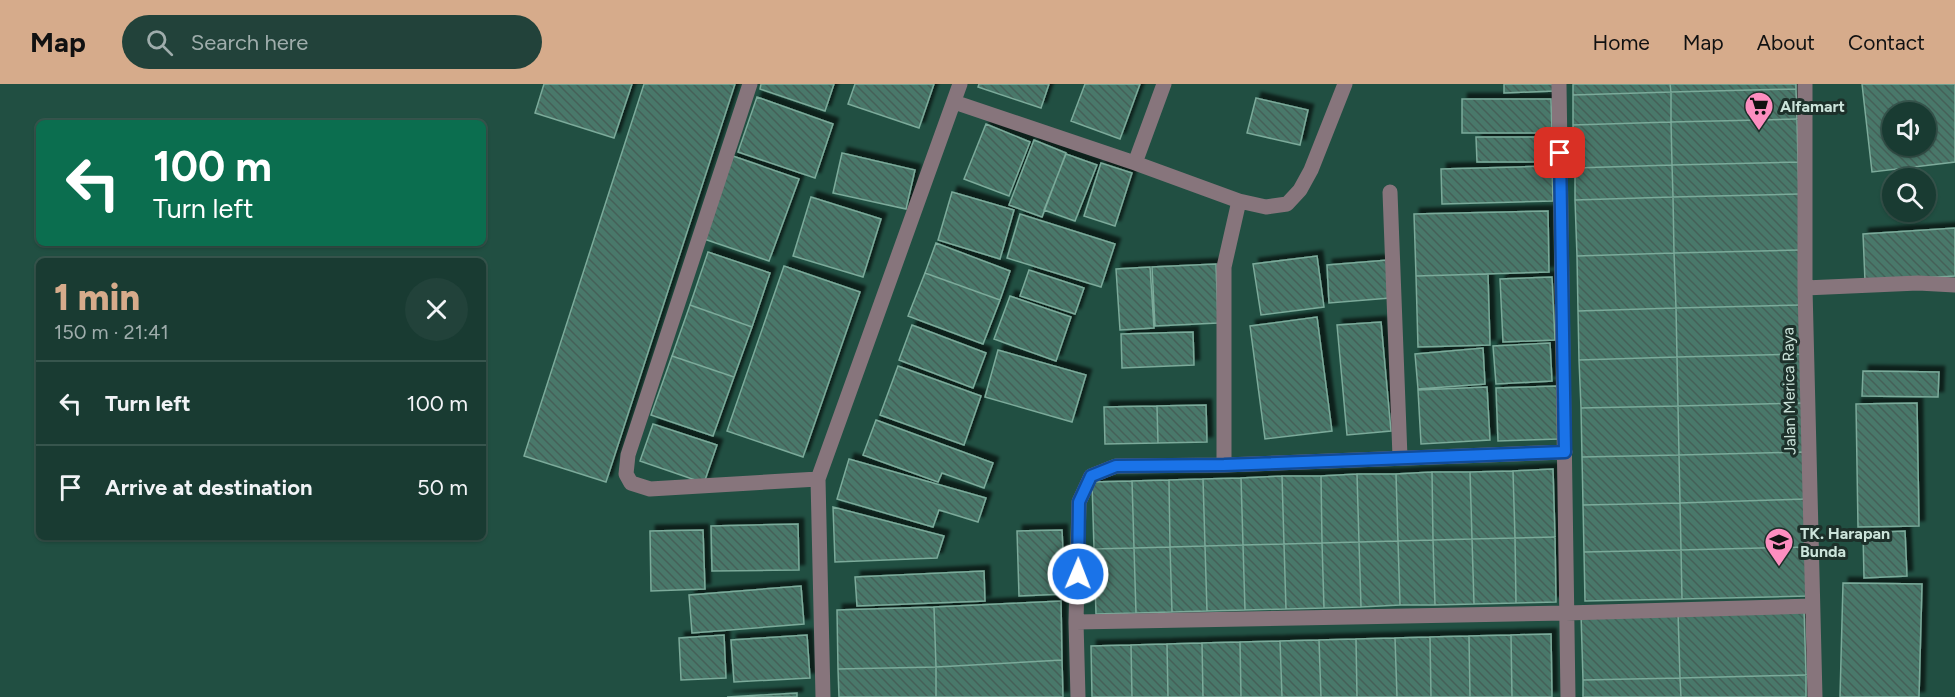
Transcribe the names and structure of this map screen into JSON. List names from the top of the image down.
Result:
{
  "streets": {
    "street": ["Jalan Merica Raya"]
  },
  "places": {
    "supermarket": ["Alfamart"],
    "school or university": ["TK. Harapan Bunda"]
  },
  "page": {
    "header": "Map",
    "search": "Search here",
    "nav": [
      "Home",
      "Map",
      "About",
      "Contact"
    ],
    "turn": ["100 m", "Turn left"],
    "heading": ["1 min", "150 m · 21:41"],
    "list": [
      {
        "name": "Turn left",
        "value": "100 m"
      },
      {
        "name": "Arrive at destination",
        "value": "50 m"
      }
    ]
  }
}
